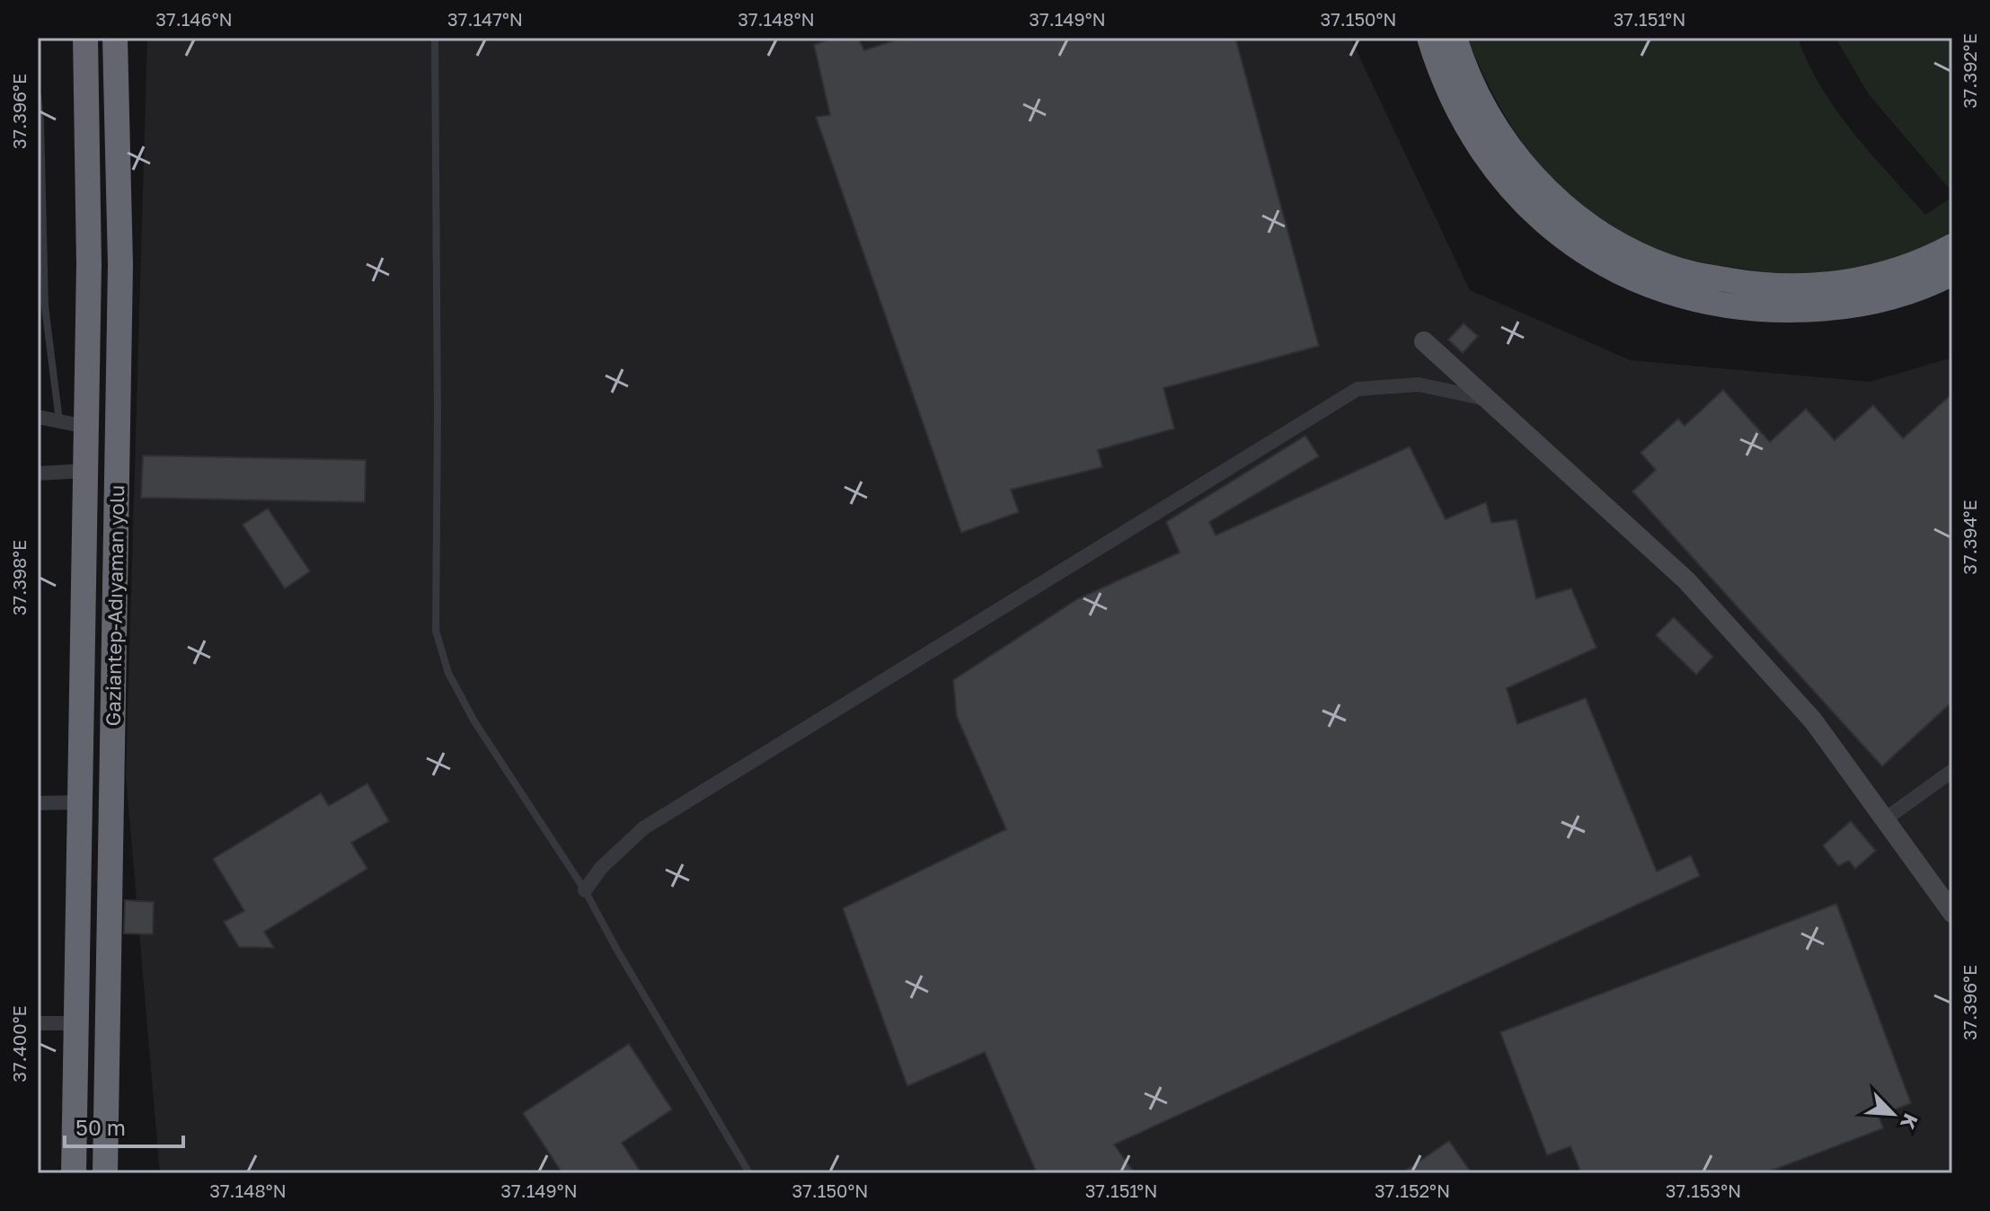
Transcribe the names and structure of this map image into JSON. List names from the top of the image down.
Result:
{
  "streets": {
    "highway": ["Gaziantep-Adıyaman yolu"]
  },
  "scale_bar": "50 m",
  "north": "bottom right",
  "coordinates": [
    "37.146°N",
    "37.147°N",
    "37.148°N",
    "37.149°N",
    "37.150°N",
    "37.151°N",
    "37.392°E",
    "37.396°E",
    "37.394°E",
    "37.398°E",
    "37.400°E",
    "37.152°N",
    "37.153°N"
  ]
}
